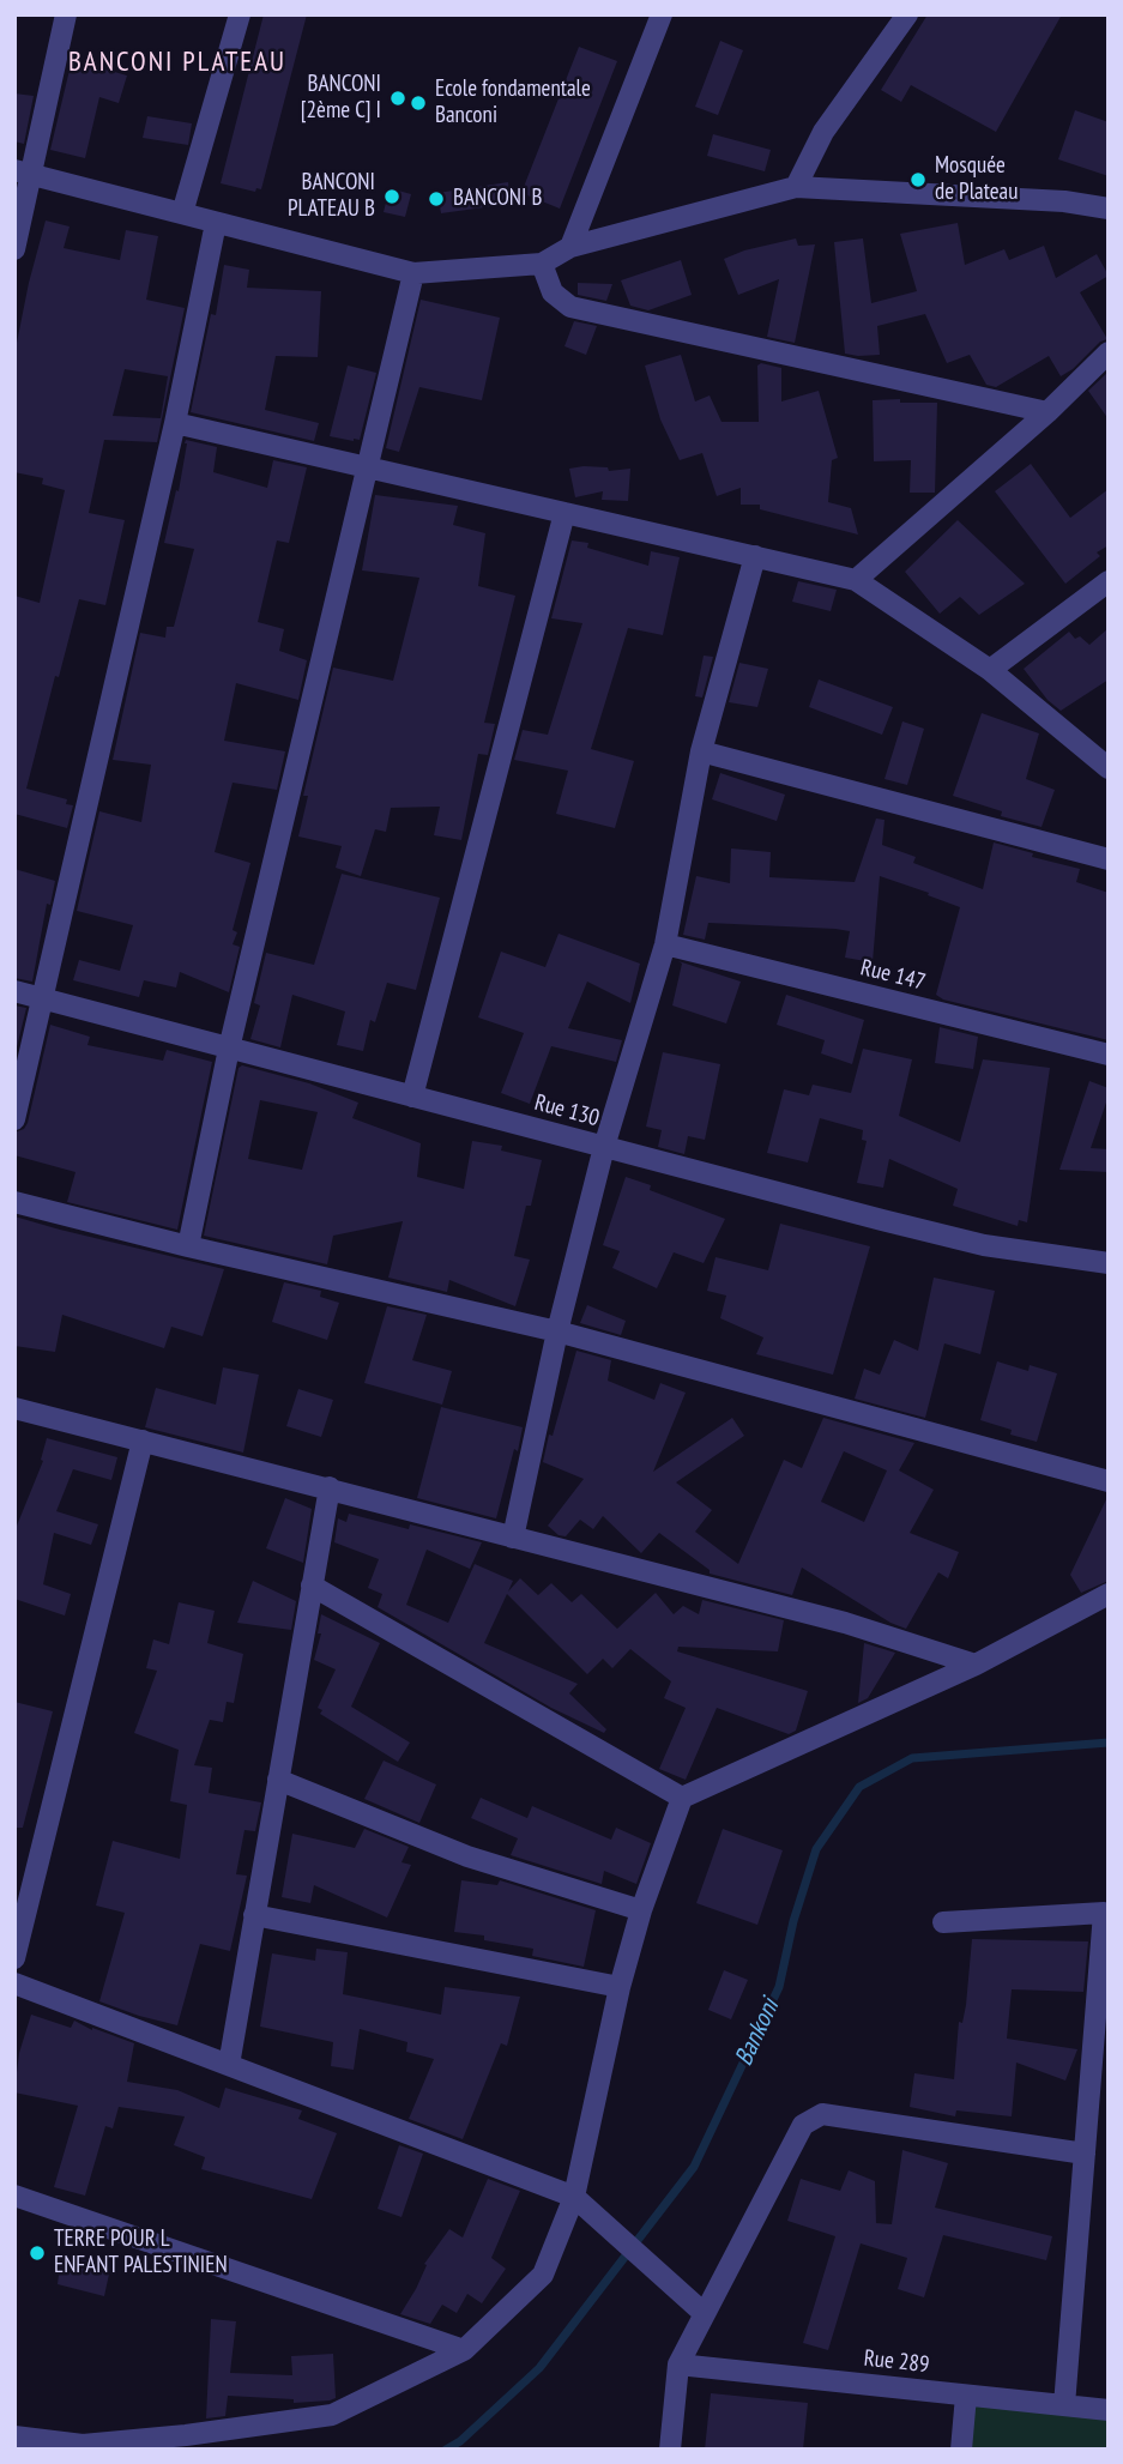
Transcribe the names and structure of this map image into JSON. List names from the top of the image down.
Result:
{
  "streets": {
    "street": ["Rue 147", "Rue 130", "Rue 289"]
  },
  "districts": ["BANCONI PLATEAU"],
  "water": ["Bankoni"],
  "places": [
    "BANCONI [2ème C] I",
    "Ecole fondamentale Banconi",
    "Mosquée de Plateau",
    "BANCONI PLATEAU B",
    "BANCONI B",
    "TERRE POUR L ENFANT PALESTINIEN"
  ]
}
